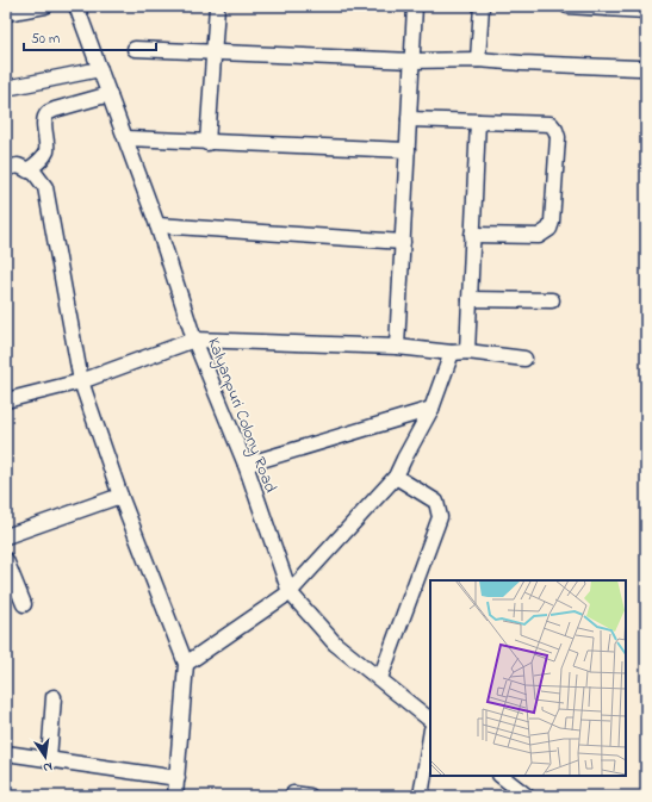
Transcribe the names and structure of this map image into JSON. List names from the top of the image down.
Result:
{
  "streets": {
    "street": ["Kalyanpuri Colony Road"]
  },
  "scale_bar": "50 m",
  "north": "bottom"
}
